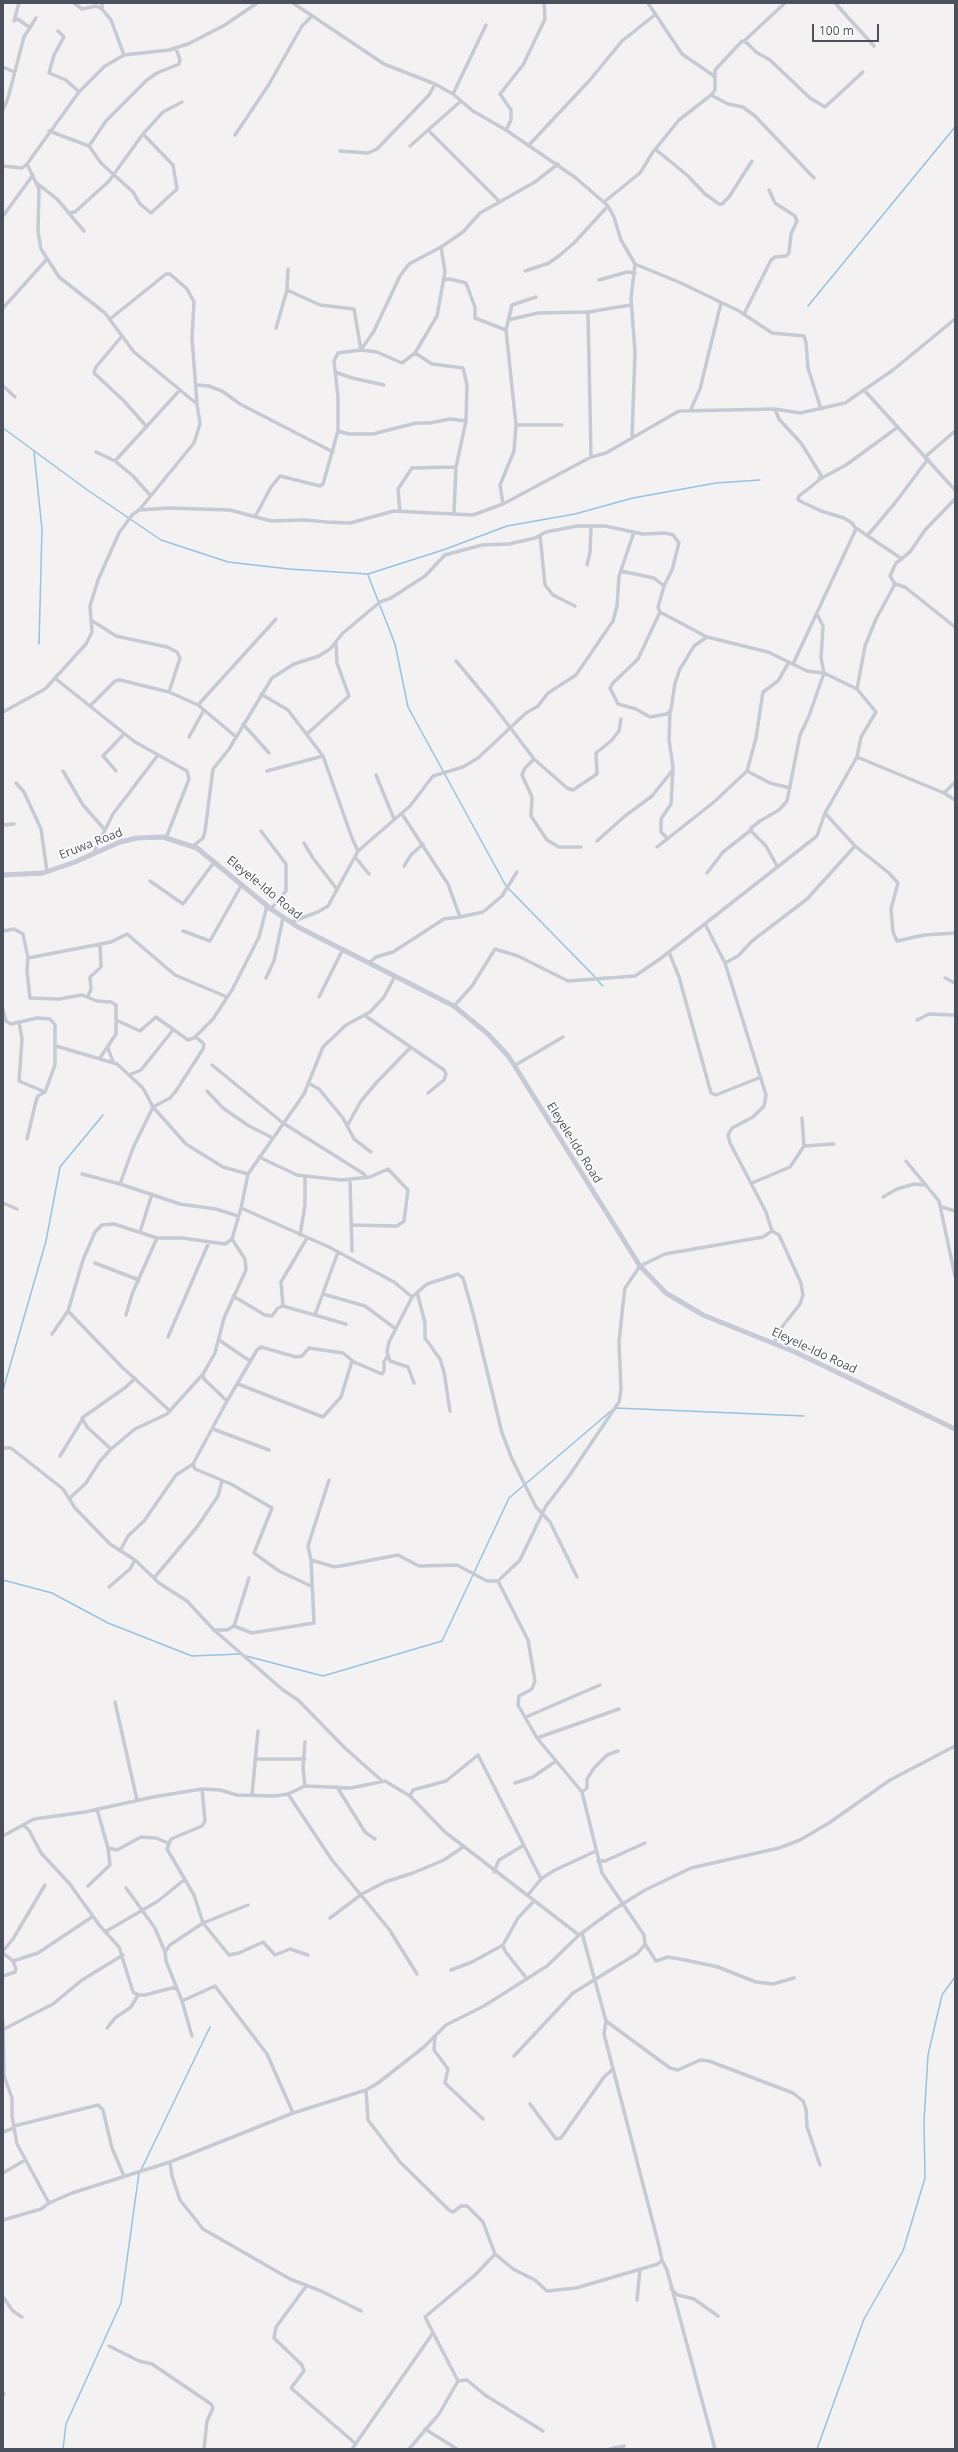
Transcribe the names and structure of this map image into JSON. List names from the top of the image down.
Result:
{
  "streets": {
    "main road": ["Eruwa Road", "Eleyele-Ido Road"]
  },
  "crossings": [
    ["Eruwa Road", "Eleyele-Ido Road"]
  ],
  "scale_bar": "100 m"
}
